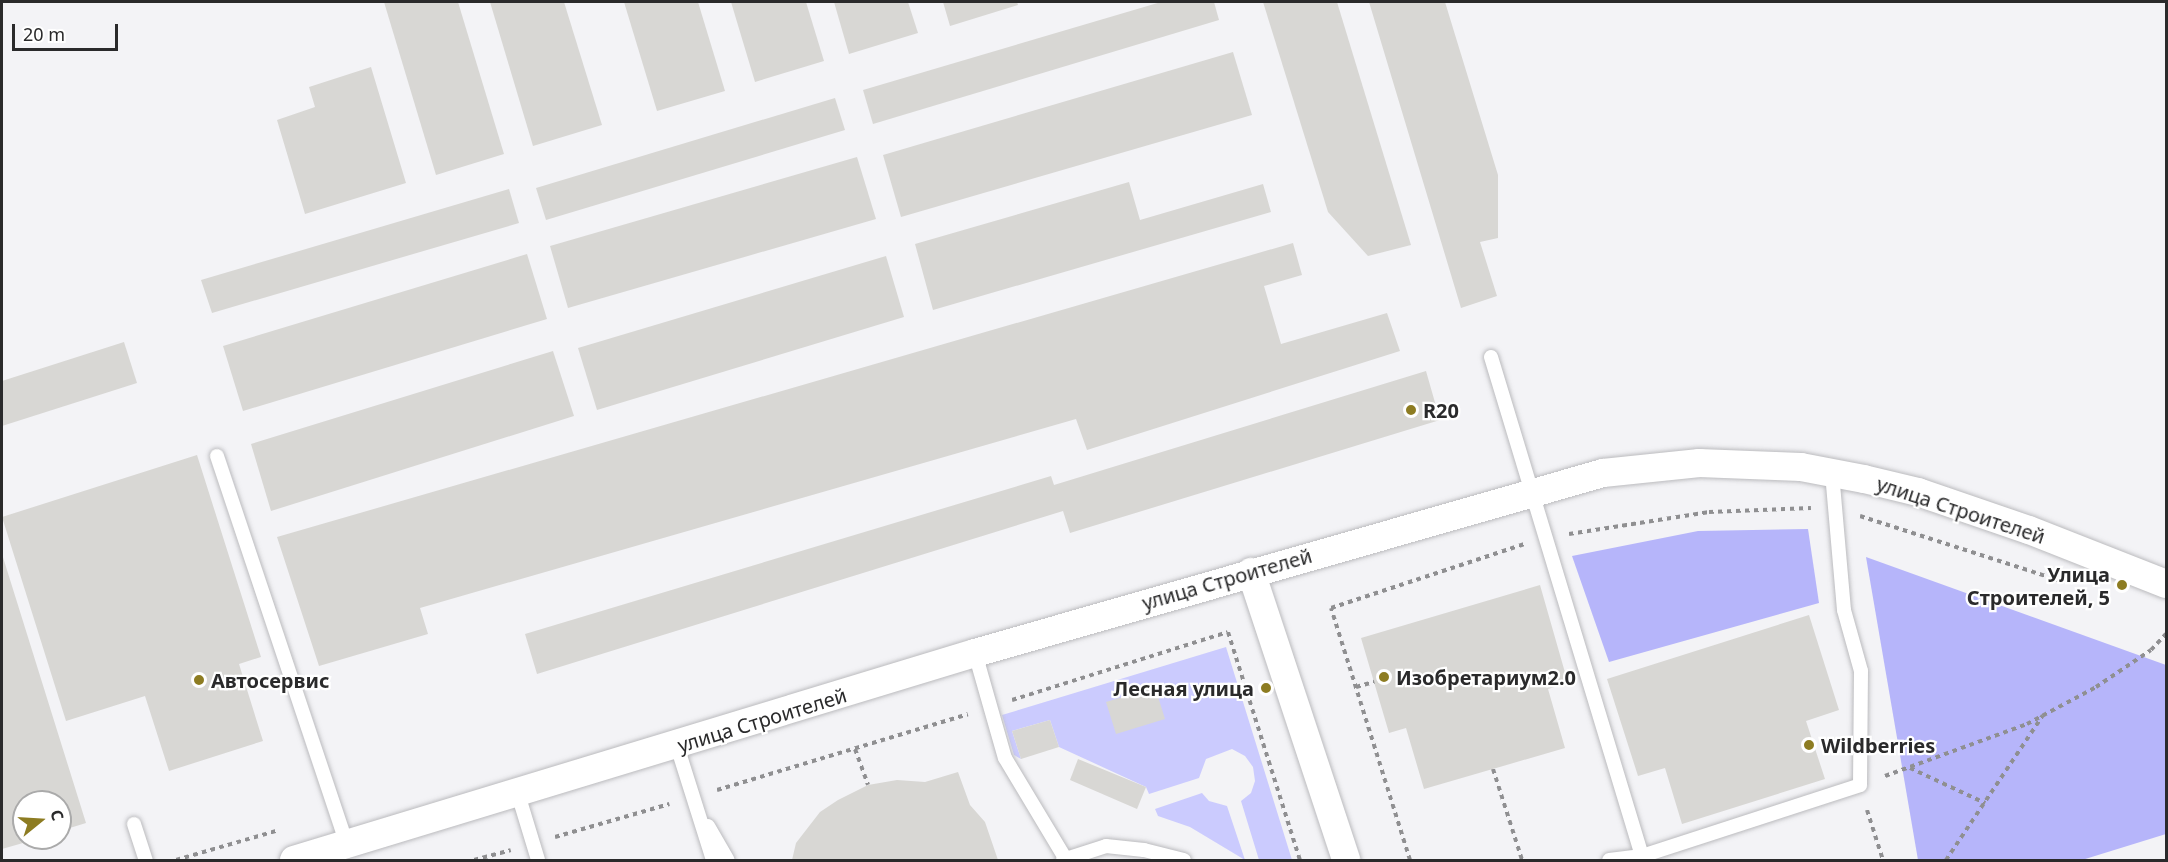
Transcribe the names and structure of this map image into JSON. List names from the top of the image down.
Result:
{
  "streets": {
    "street": ["улица Строителей"]
  },
  "places": [
    "R20",
    "Улица Строителей, 5",
    "Изобретариум2.0",
    "Автосервис",
    "Лесная улица",
    "Wildberries"
  ],
  "scale_bar": "20 m",
  "north": "right"
}
